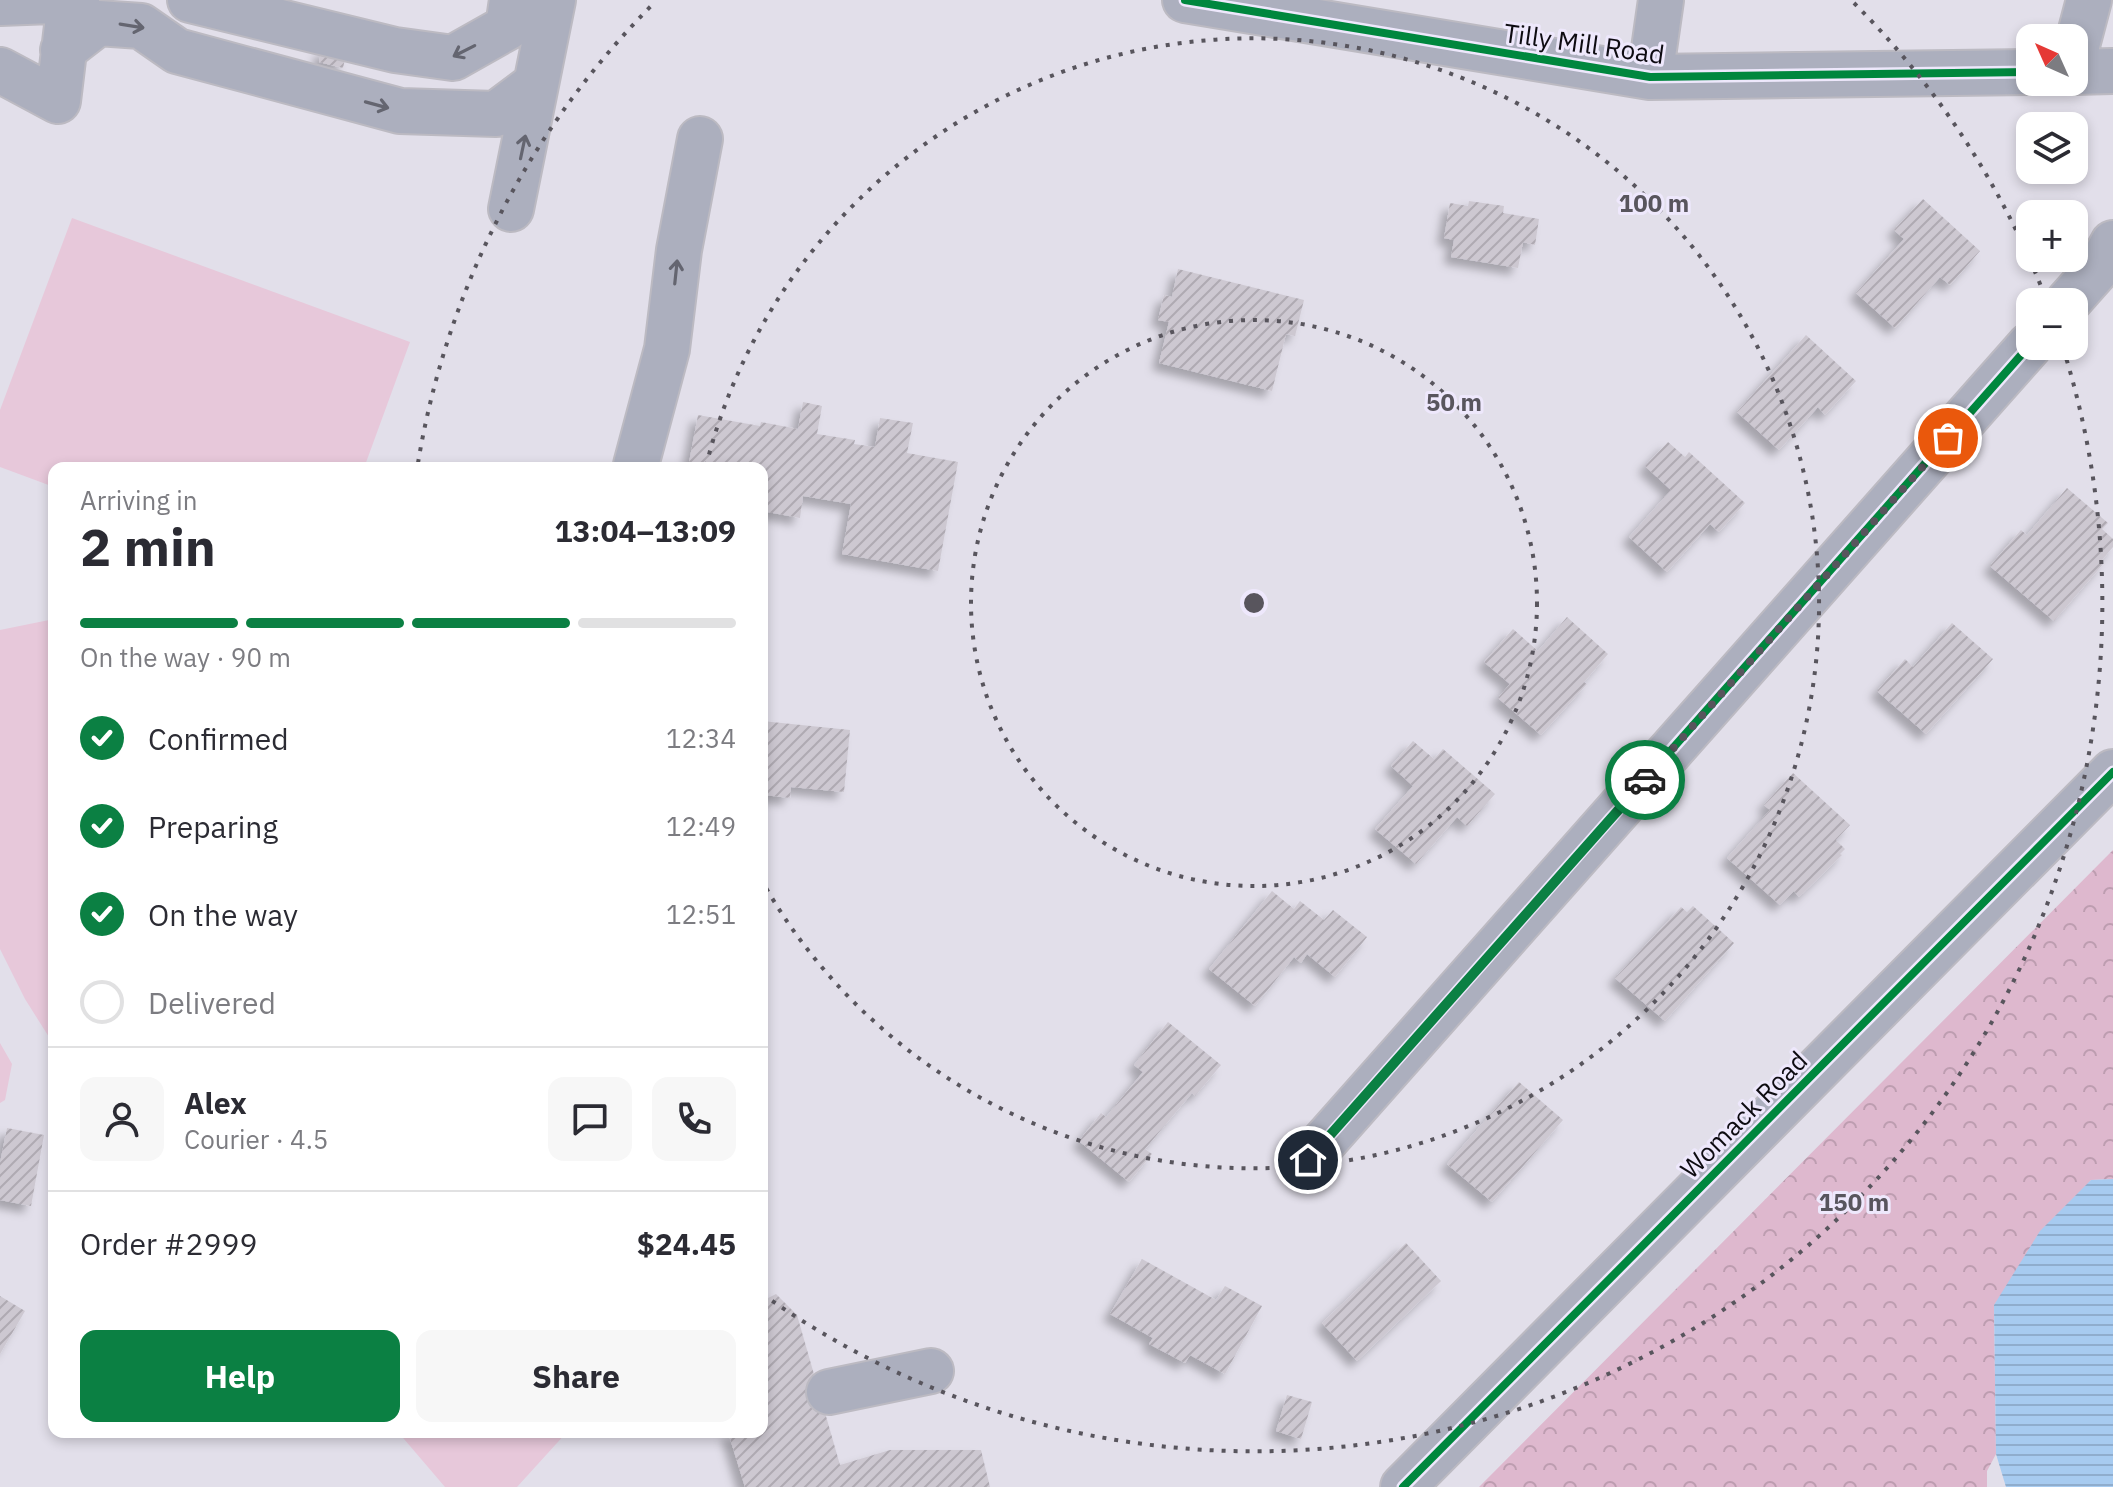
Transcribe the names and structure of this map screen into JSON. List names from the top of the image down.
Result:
{
  "streets": {
    "street": ["Tilly Mill Road", "Womack Road"]
  },
  "north": "top left",
  "page": {
    "map_buttons": ["+", "−"],
    "heading": ["2 min", "Arriving in", "13:04–13:09"],
    "panel": [
      "Alex",
      "Courier · 4.5",
      "Order #2999",
      "$24.45"
    ],
    "bar": "On the way · 90 m",
    "list": [
      ["Confirmed", "12:34"],
      ["Preparing", "12:49"],
      ["On the way", "12:51"],
      "Delivered"
    ],
    "buttons": ["Help", "Share"]
  },
  "rings": ["100 m", "50 m", "150 m"]
}
